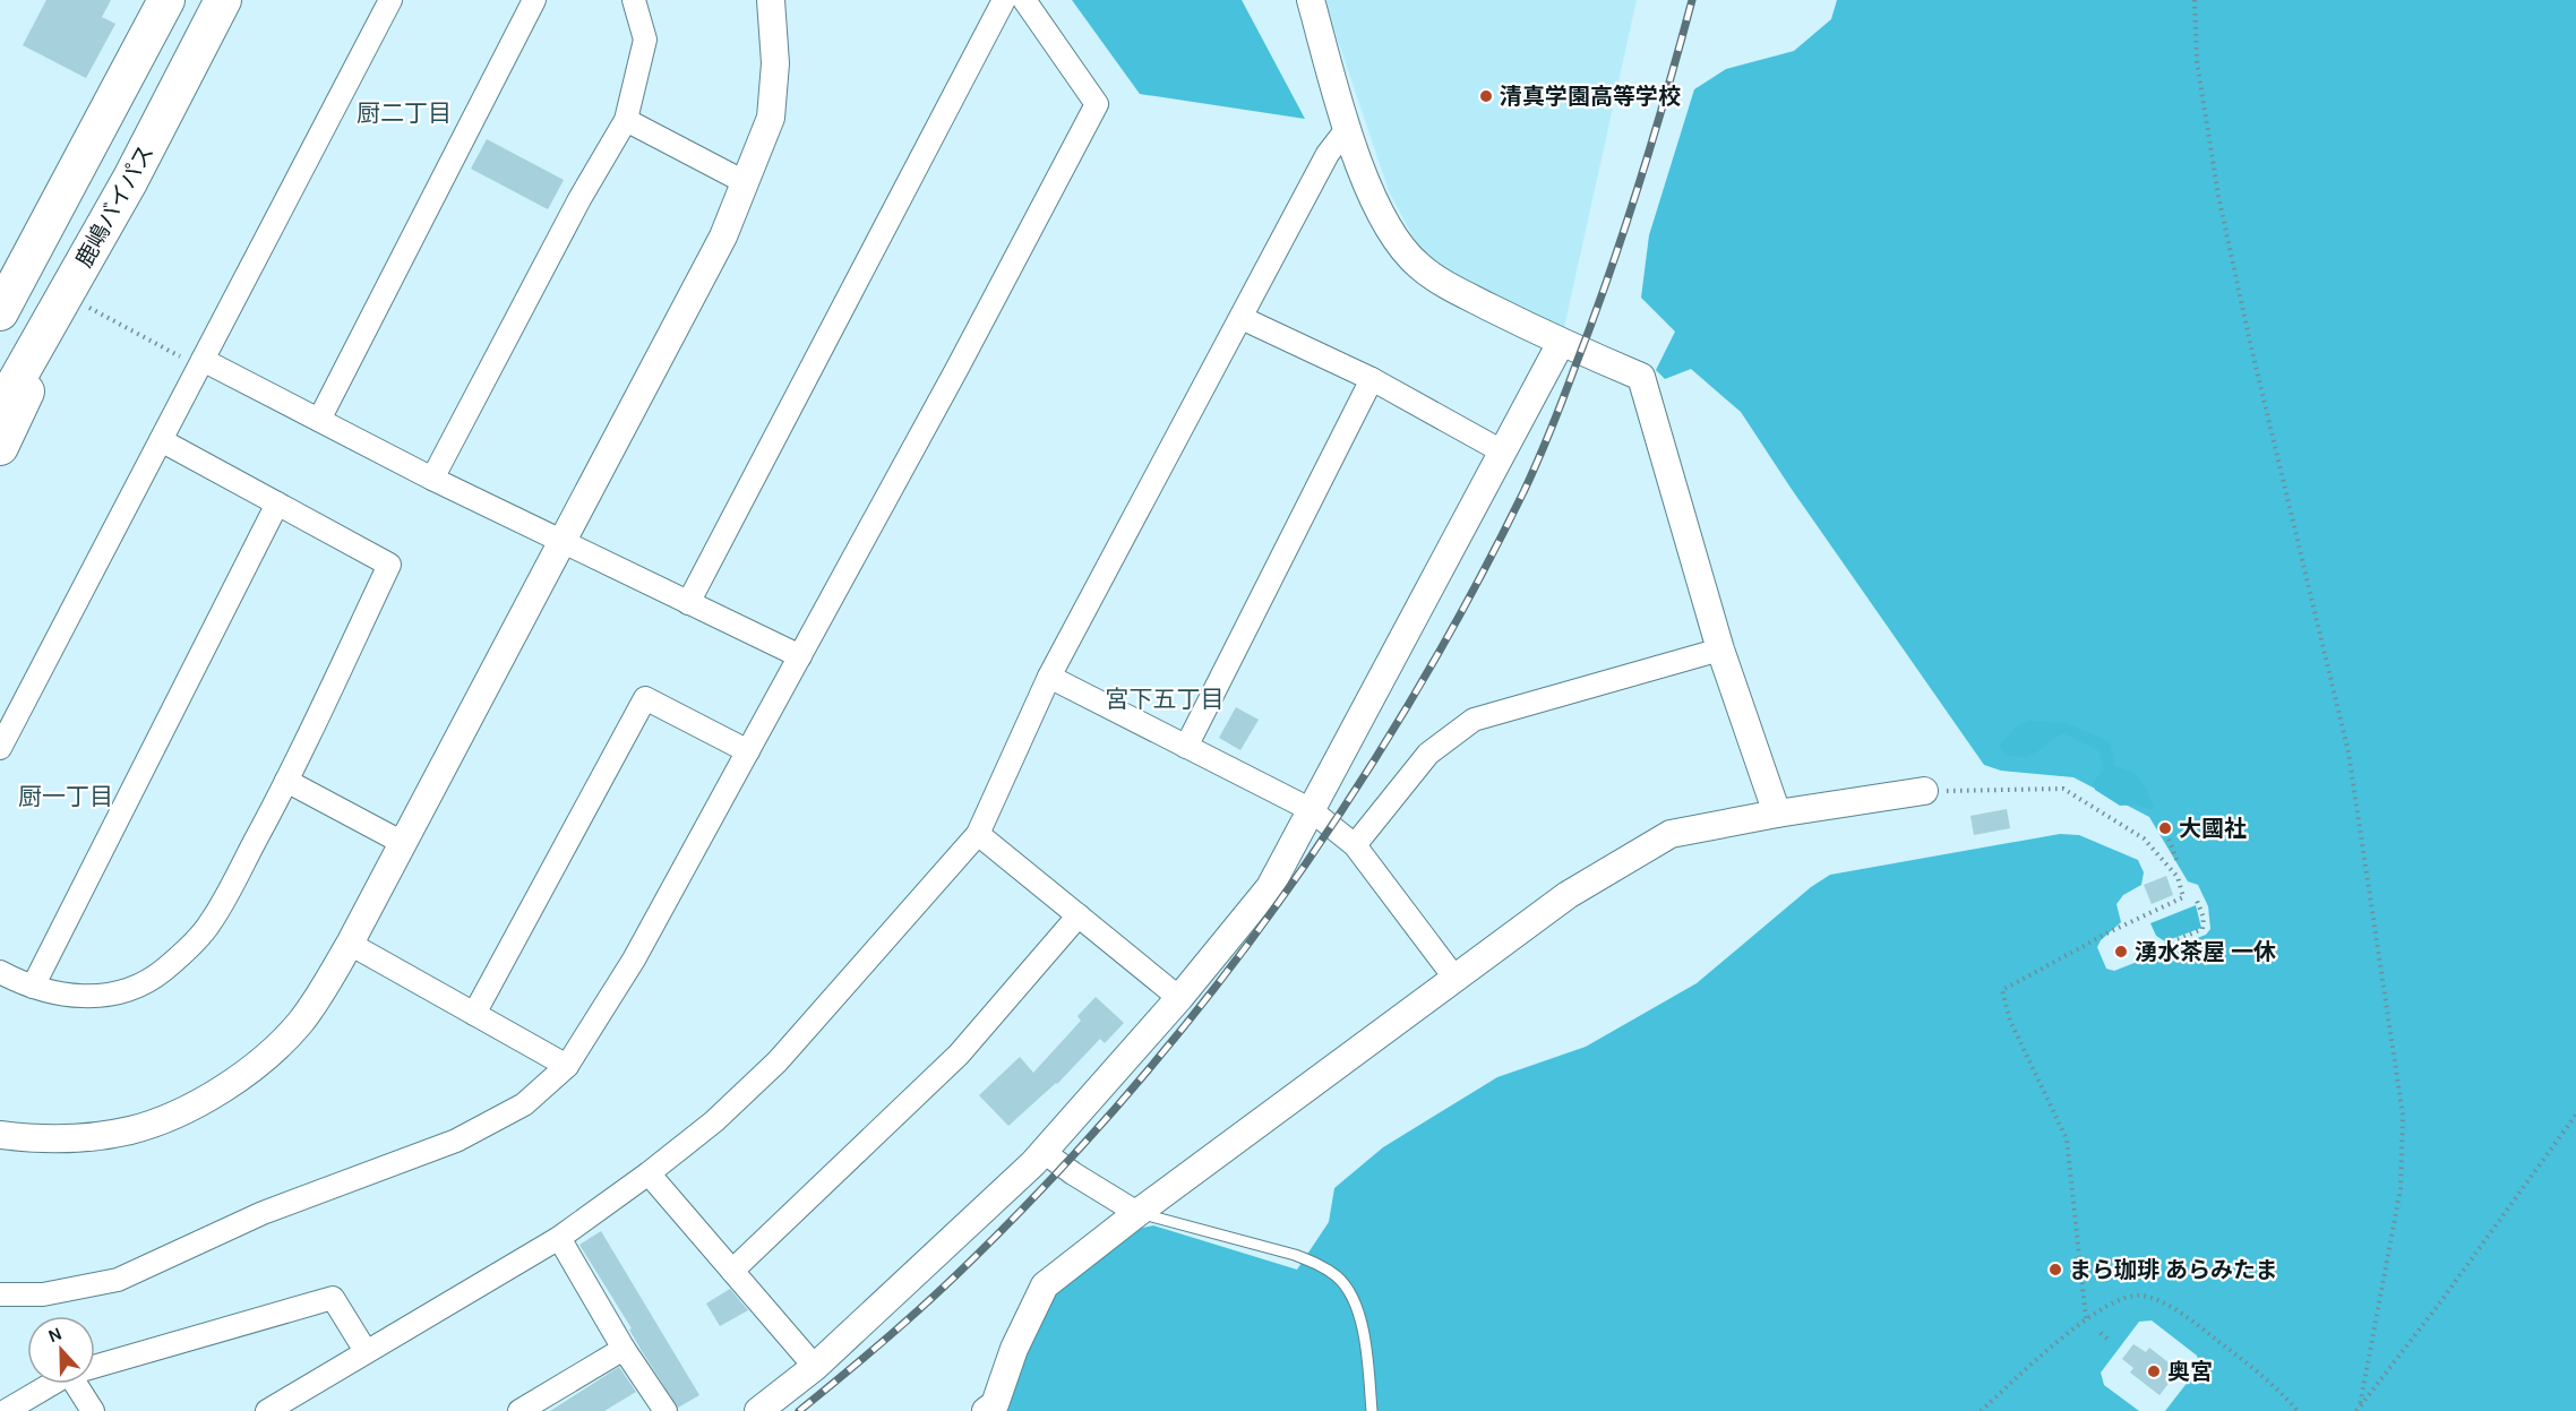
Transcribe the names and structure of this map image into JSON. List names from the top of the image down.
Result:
{
  "streets": {
    "highway": ["鹿嶋バイパス"]
  },
  "districts": ["厨二丁目", "宮下五丁目", "厨一丁目"],
  "places": [
    "清真学園高等学校",
    "大國社",
    "湧水茶屋 一休",
    "まら珈琲 あらみたま",
    "奥宮"
  ],
  "north": "top"
}
